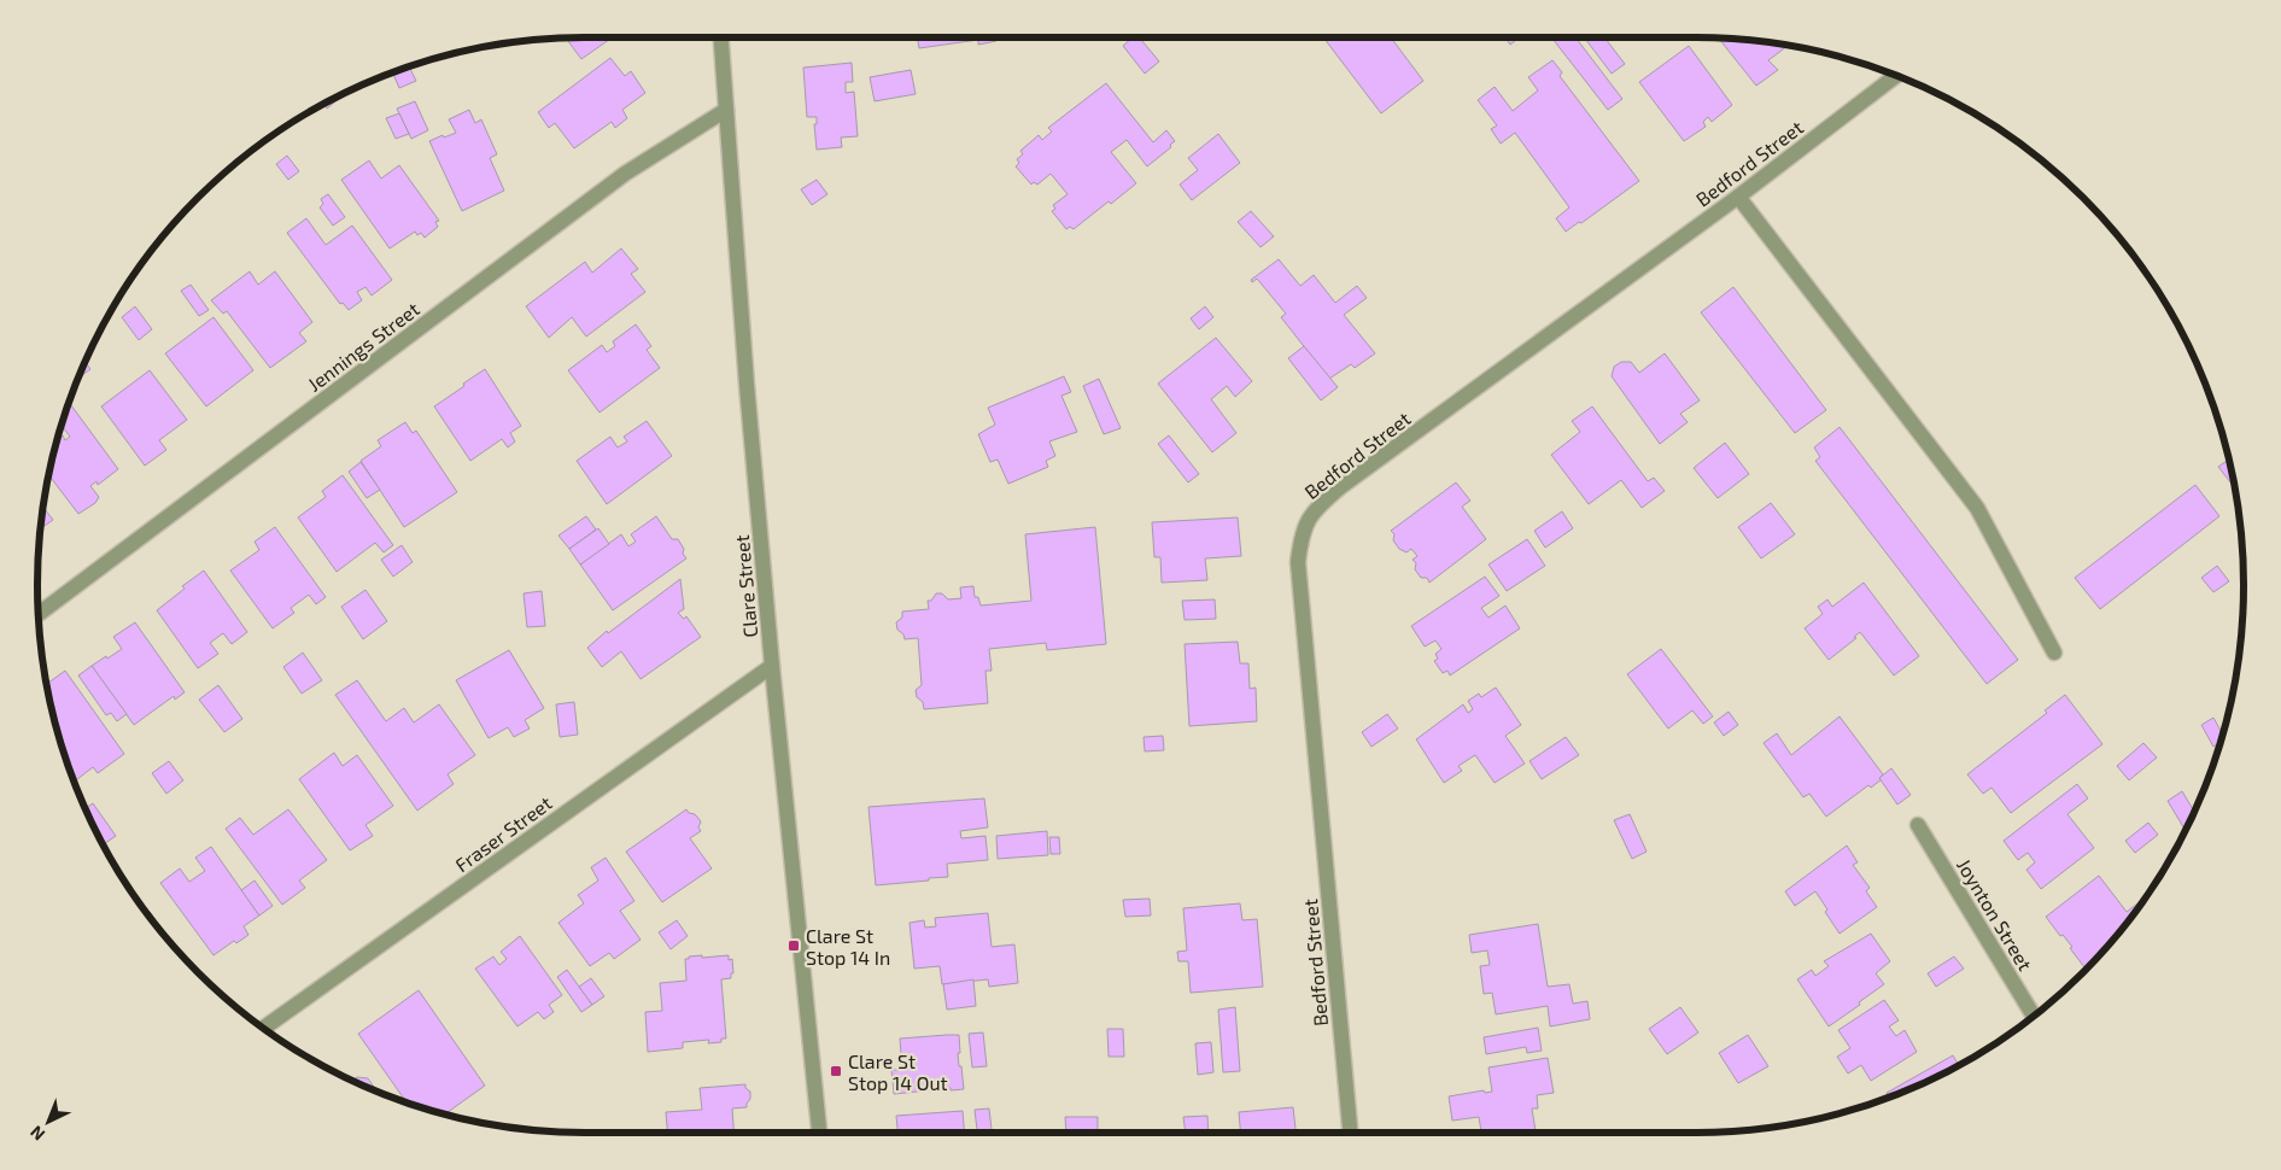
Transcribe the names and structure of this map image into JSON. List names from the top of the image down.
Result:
{
  "streets": {
    "street": [
      "Bedford Street",
      "Jennings Street",
      "Clare Street",
      "Fraser Street",
      "Joynton Street"
    ]
  },
  "crossings": [
    ["Jennings Street", "Clare Street"],
    ["Clare Street", "Fraser Street"]
  ],
  "places": {
    "transit": ["Clare St Stop 14 In", "Clare St Stop 14 Out"]
  },
  "north": "bottom left"
}
